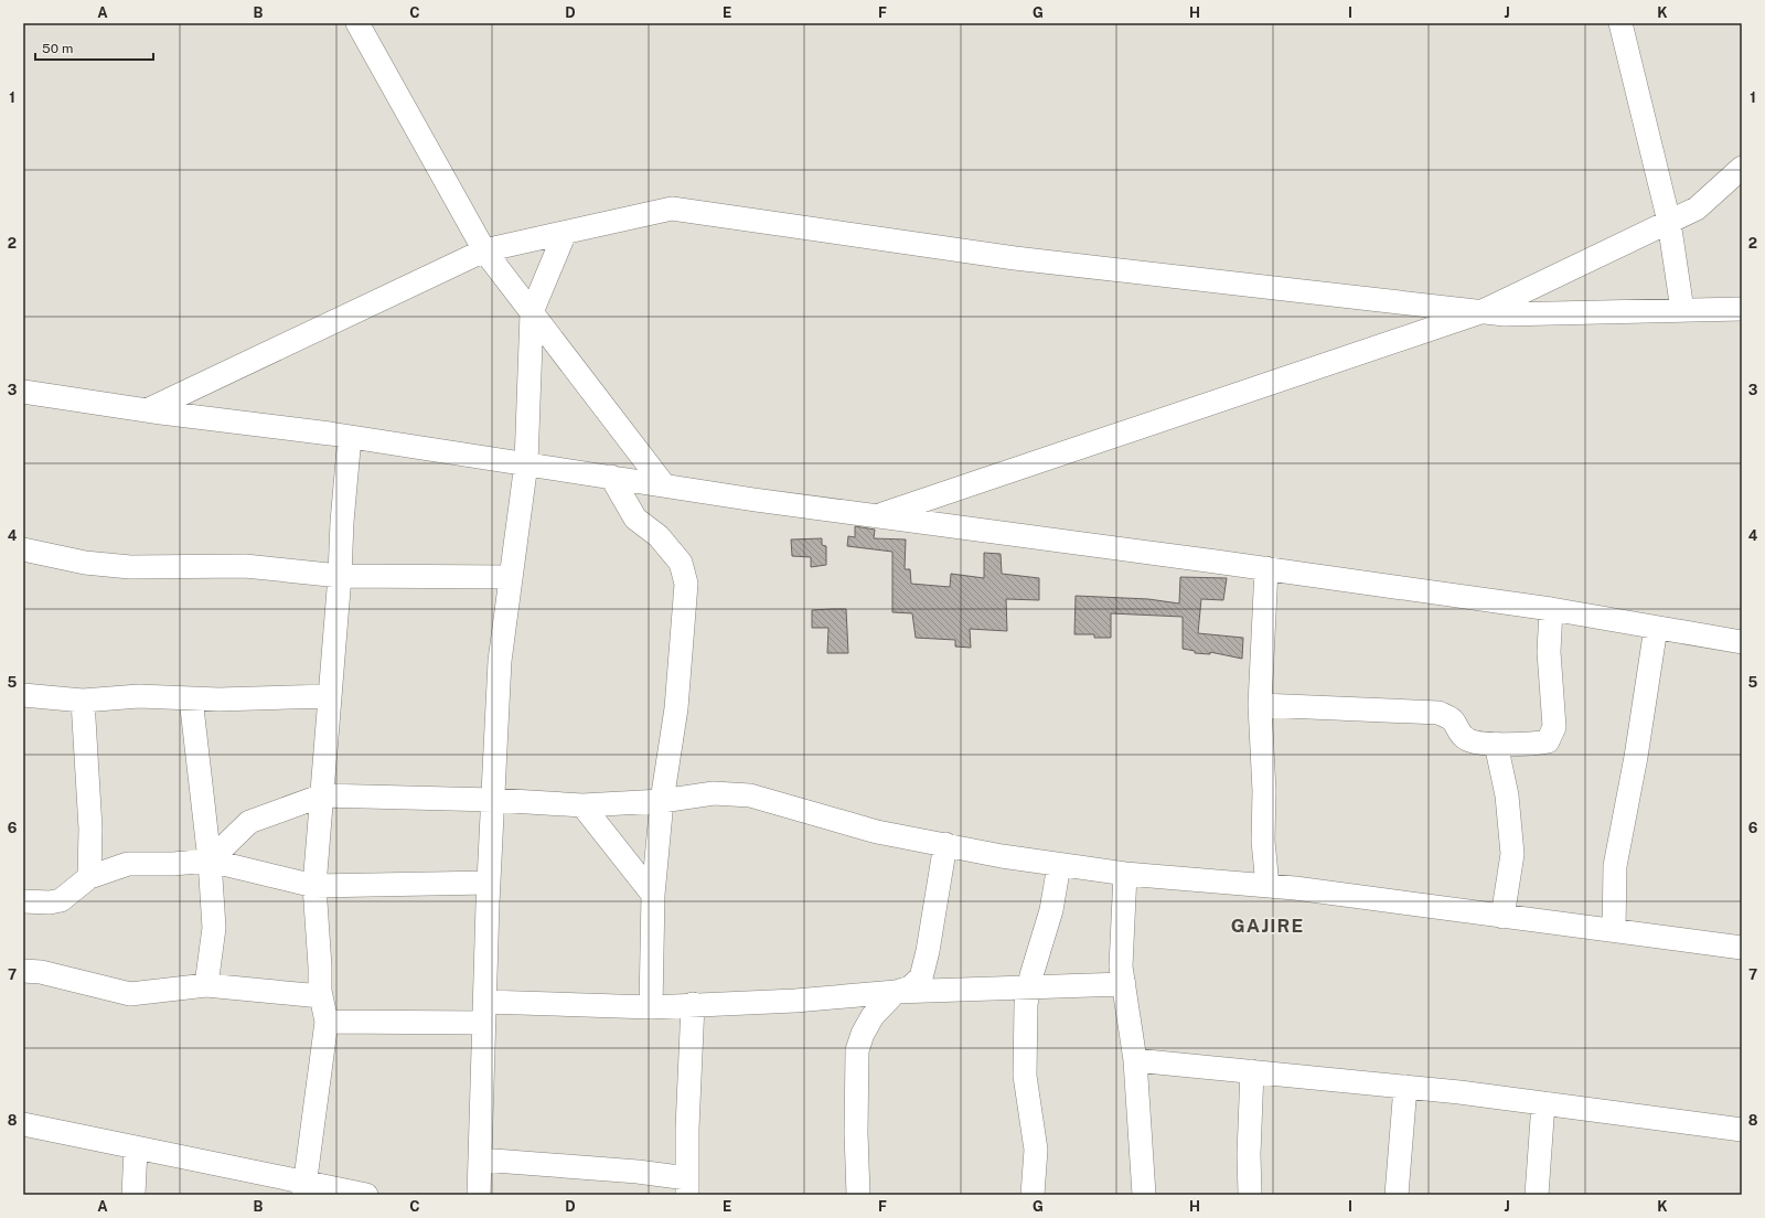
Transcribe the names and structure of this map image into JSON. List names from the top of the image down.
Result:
{
  "districts": ["GAJIRE"],
  "scale_bar": "50 m",
  "grid": {
    "columns": [
      "A",
      "B",
      "C",
      "D",
      "E",
      "F",
      "G",
      "H",
      "I",
      "J",
      "K"
    ],
    "rows": [
      "1",
      "2",
      "3",
      "4",
      "5",
      "6",
      "7",
      "8"
    ]
  }
}
